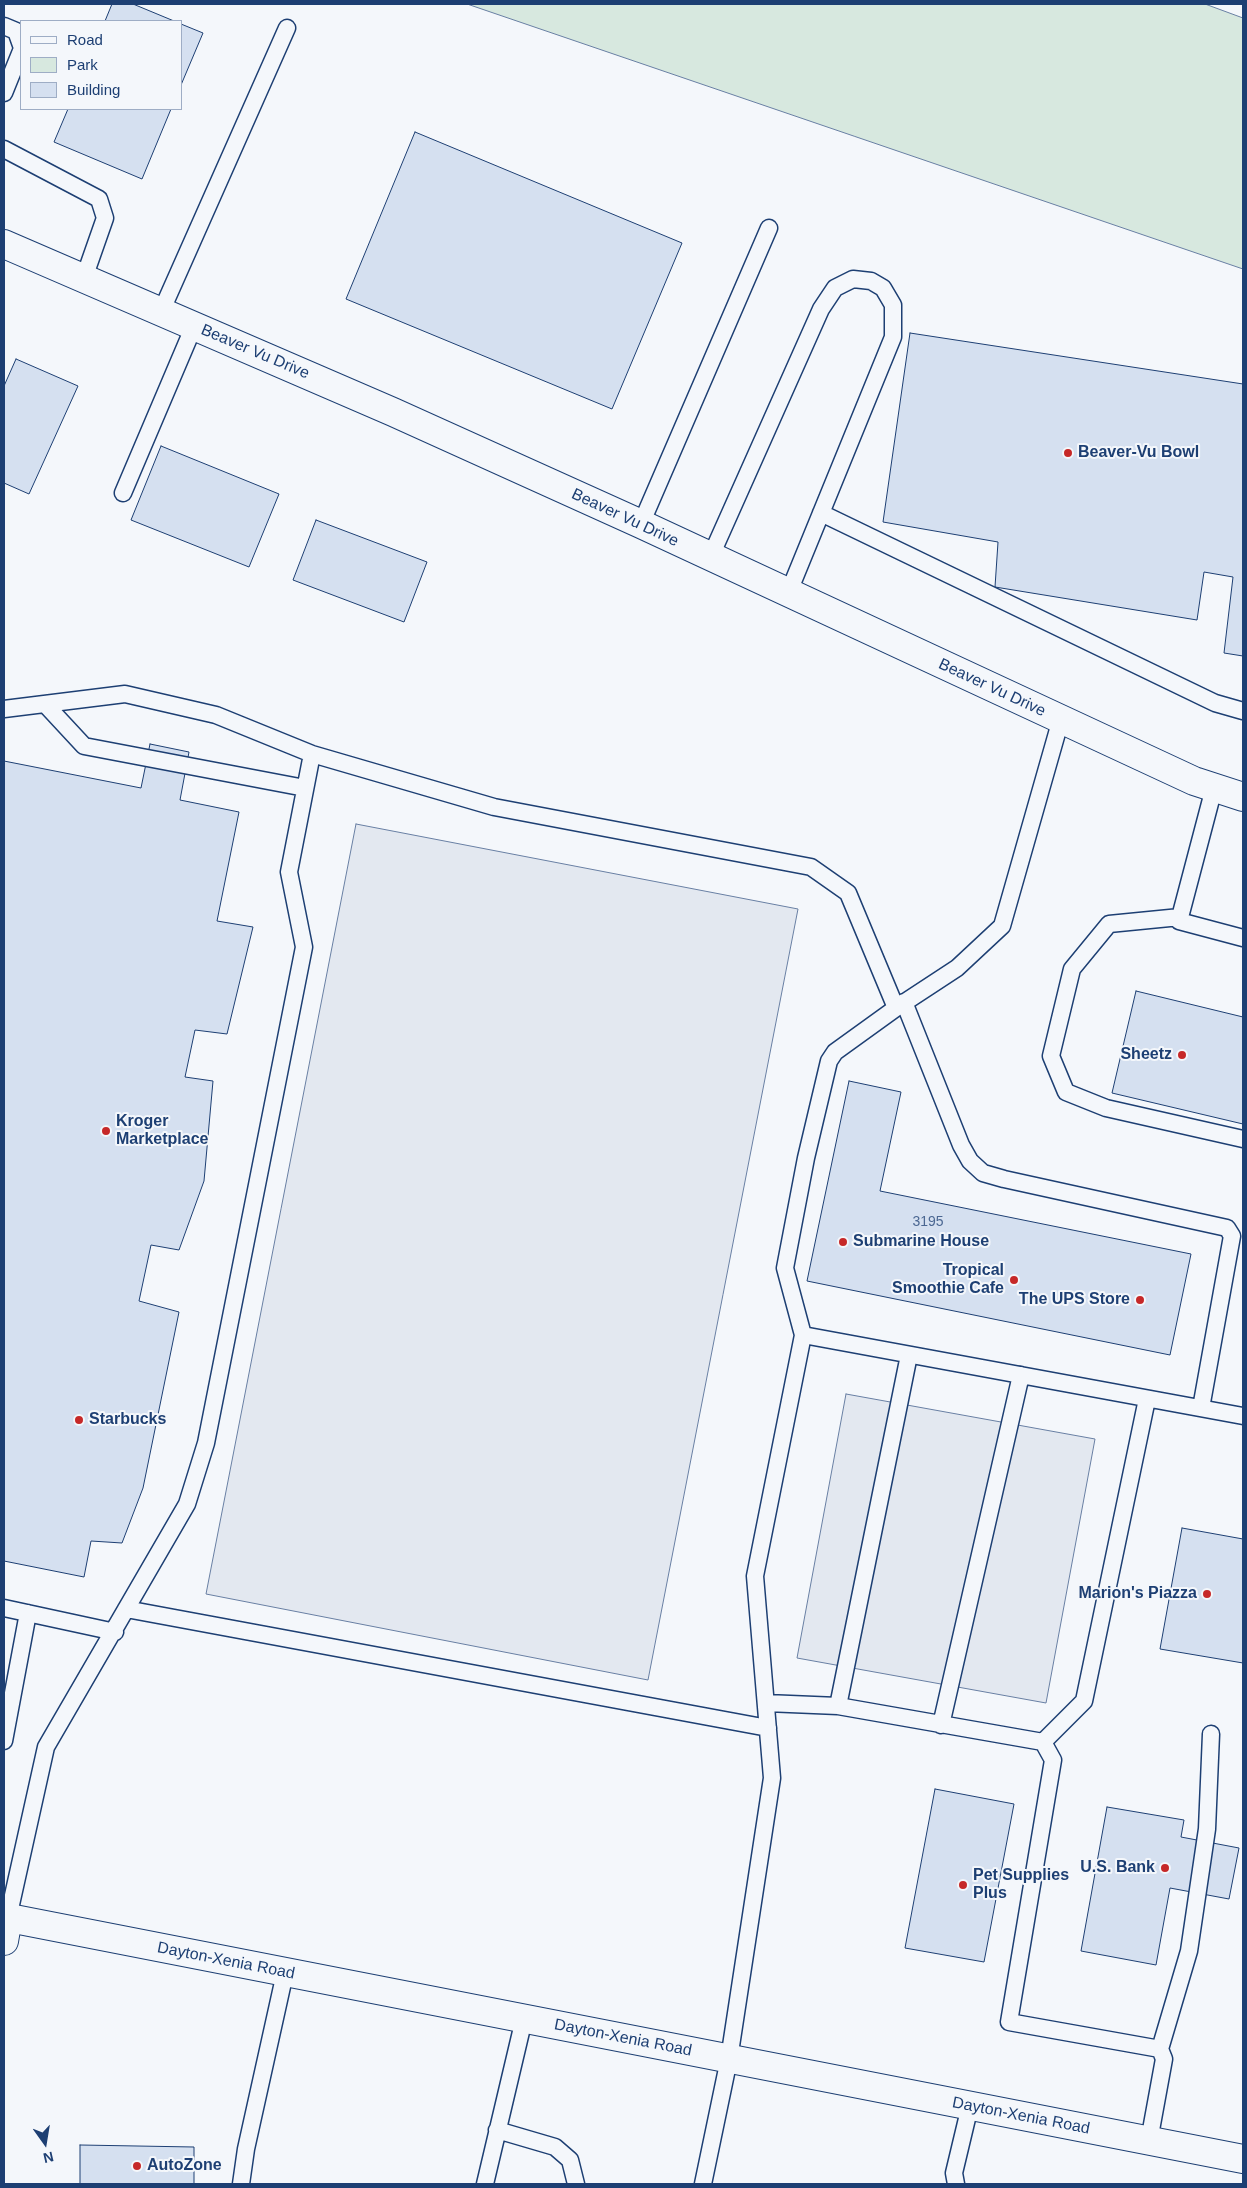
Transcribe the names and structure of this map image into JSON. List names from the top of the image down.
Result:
{
  "streets": {
    "street": ["Beaver Vu Drive", "Dayton-Xenia Road"]
  },
  "places": [
    "Beaver-Vu Bowl",
    "Sheetz",
    "Kroger Marketplace",
    "Submarine House",
    "Tropical Smoothie Cafe",
    "The UPS Store",
    "Starbucks",
    "Marion's Piazza",
    "U.S. Bank",
    "Pet Supplies Plus",
    "AutoZone"
  ],
  "house_numbers": ["3195"],
  "legend": ["Road", "Park", "Building"],
  "north": "bottom"
}
